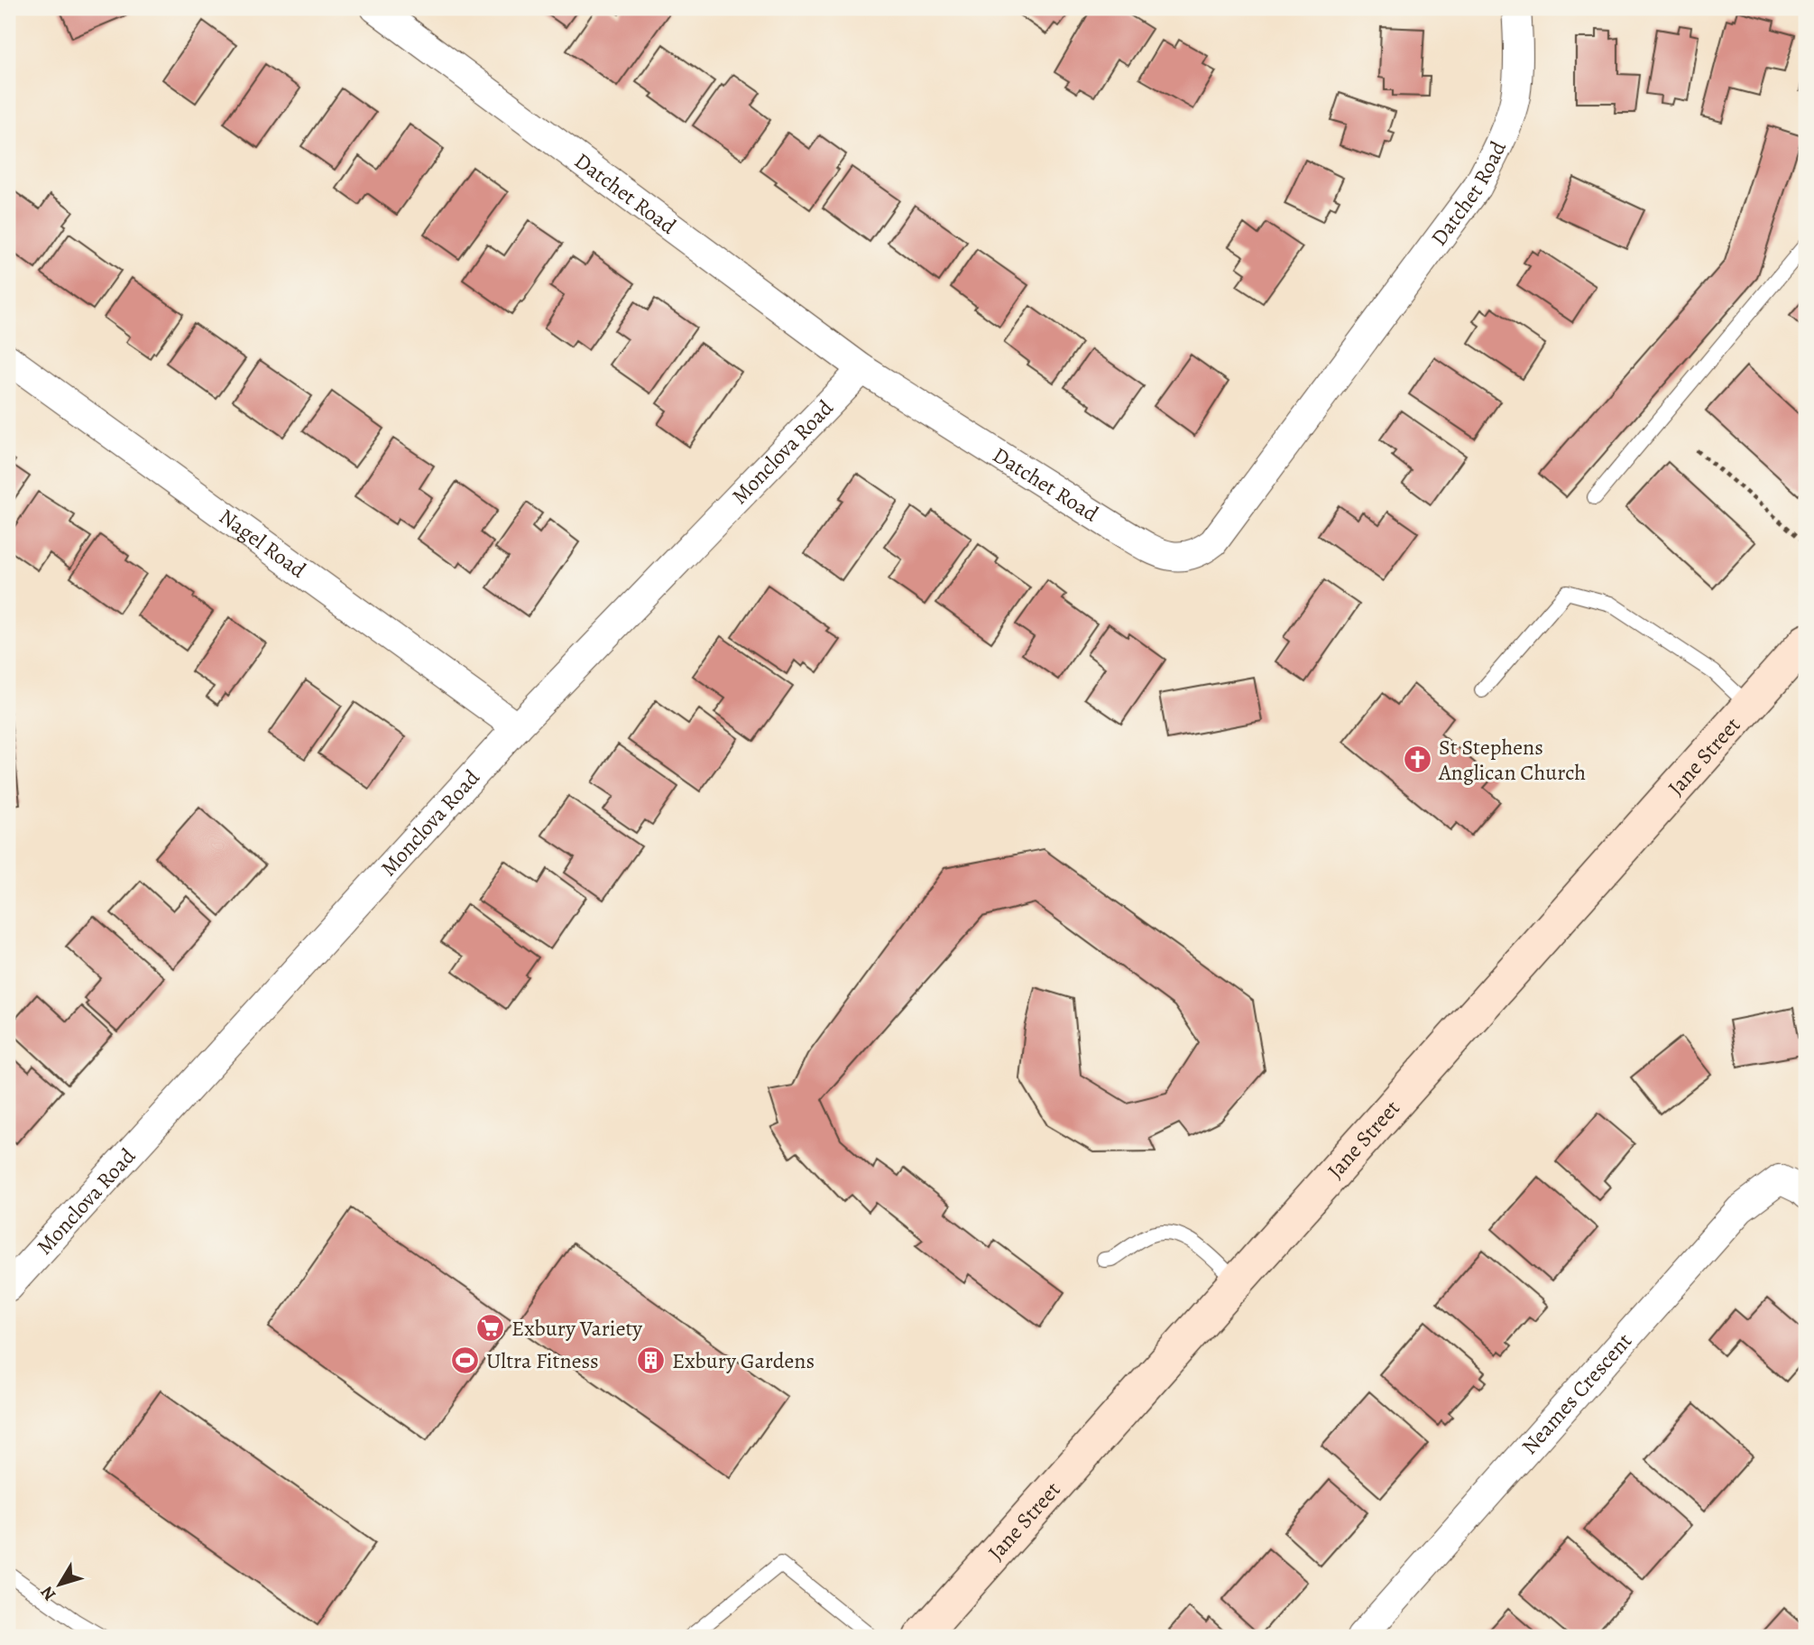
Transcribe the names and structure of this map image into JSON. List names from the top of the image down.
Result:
{
  "streets": {
    "main road": ["Jane Street"],
    "street": [
      "Datchet Road",
      "Monclova Road",
      "Nagel Road",
      "Neames Crescent"
    ]
  },
  "crossings": [
    ["Datchet Road", "Monclova Road"],
    ["Monclova Road", "Nagel Road"]
  ],
  "places": {
    "church": ["St Stephens Anglican Church"],
    "supermarket": ["Exbury Variety"],
    "sports": ["Ultra Fitness"],
    "building": ["Exbury Gardens"]
  },
  "north": "bottom left"
}
